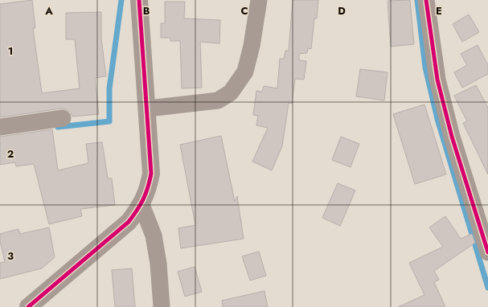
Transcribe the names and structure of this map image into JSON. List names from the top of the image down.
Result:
{
  "grid": {
    "columns": [
      "A",
      "B",
      "C",
      "D",
      "E"
    ],
    "rows": ["1", "2", "3"]
  }
}
